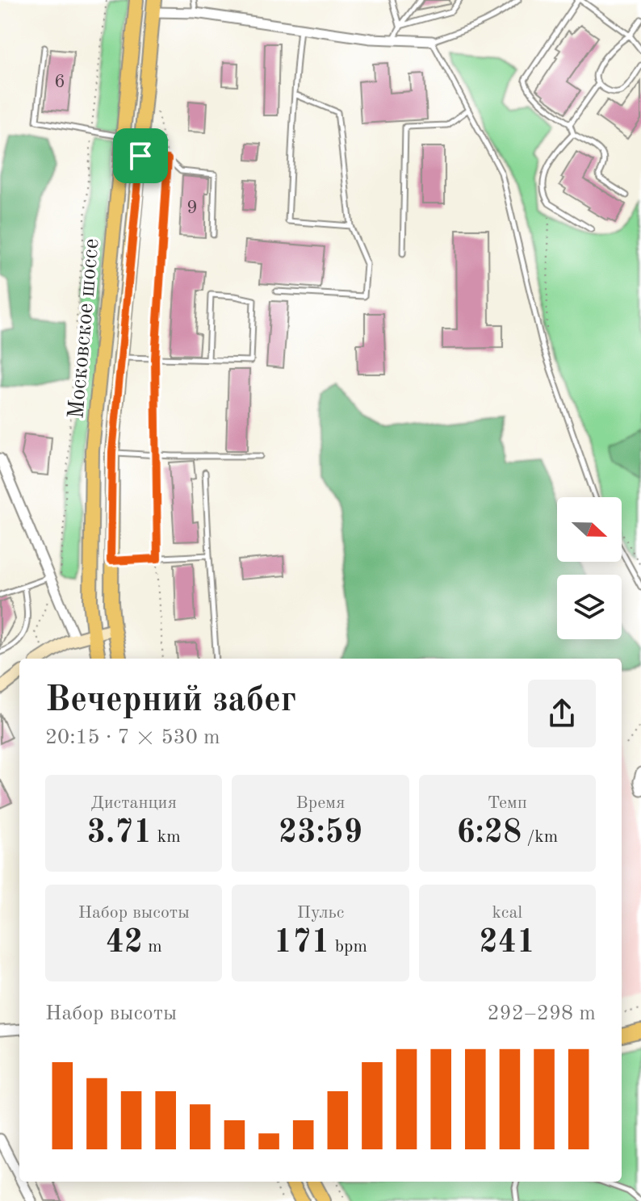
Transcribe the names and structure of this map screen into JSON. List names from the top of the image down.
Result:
{
  "streets": {
    "main road": ["Московское шоссе"]
  },
  "house_numbers": ["6", "9"],
  "north": "right",
  "page": {
    "heading": ["Вечерний забег", "20:15 · 7 × 530 m"],
    "stats": [
      ["Дистанция", "3.71 km"],
      ["Время", "23:59"],
      ["Темп", "6:28 /km"],
      ["Набор высоты", "42 m"],
      ["Пульс", "171 bpm"],
      ["kcal", "241"]
    ],
    "chart": ["Набор высоты", "292–298 m"]
  }
}
